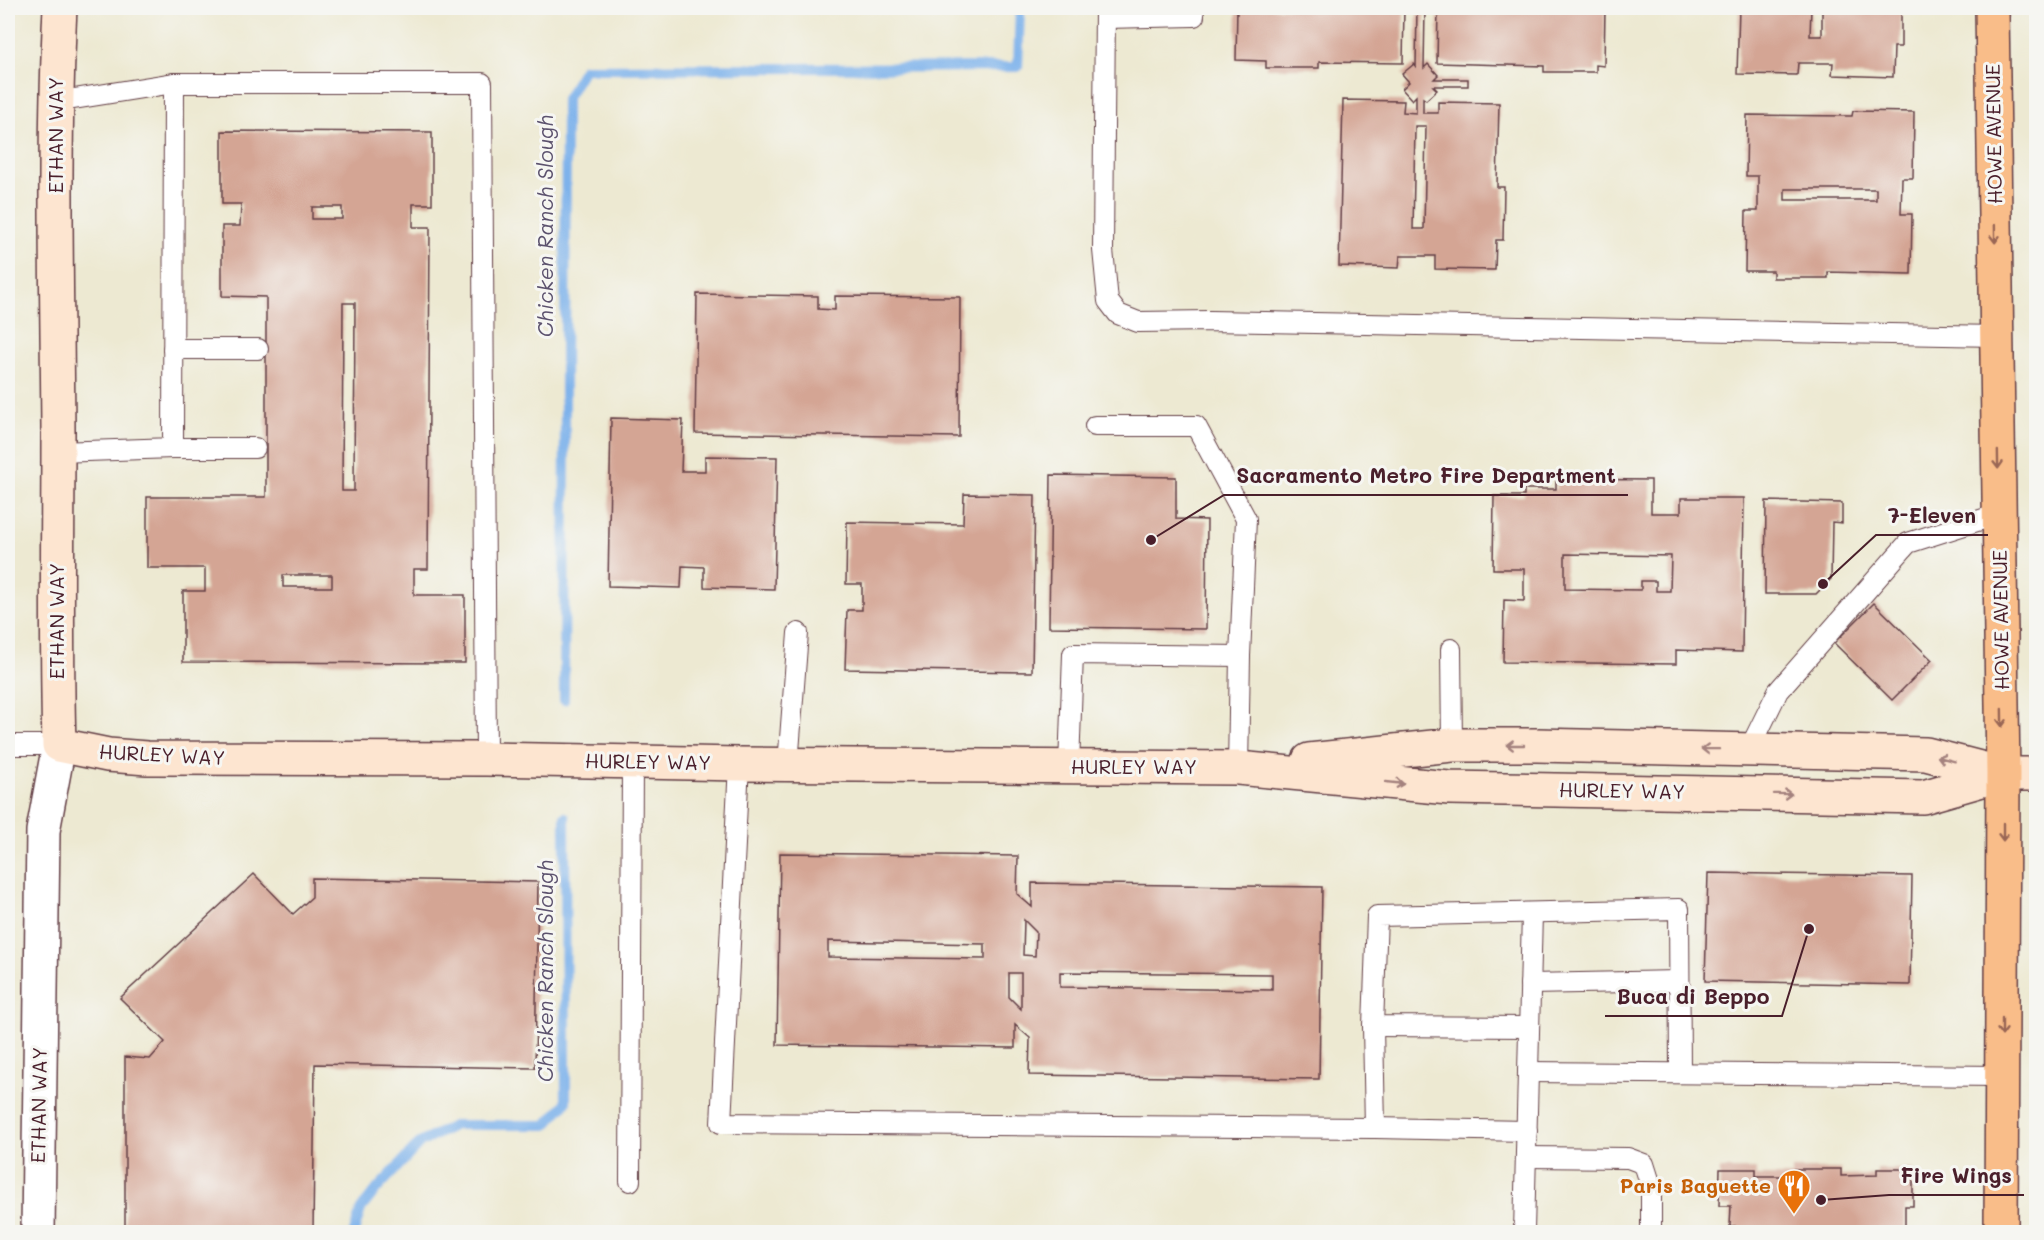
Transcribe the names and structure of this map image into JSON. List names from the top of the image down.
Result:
{
  "streets": {
    "main road": ["HOWE AVENUE"],
    "street": ["ETHAN WAY", "HURLEY WAY"]
  },
  "crossings": [
    ["HOWE AVENUE", "HURLEY WAY"],
    ["ETHAN WAY", "HURLEY WAY"]
  ],
  "one_way": ["HOWE AVENUE"],
  "water": ["Chicken Ranch Slough"],
  "places": {
    "other": [
      "Sacramento Metro Fire Department",
      "7-Eleven",
      "Buca di Beppo",
      "Fire Wings"
    ],
    "restaurant": ["Paris Baguette"]
  }
}
